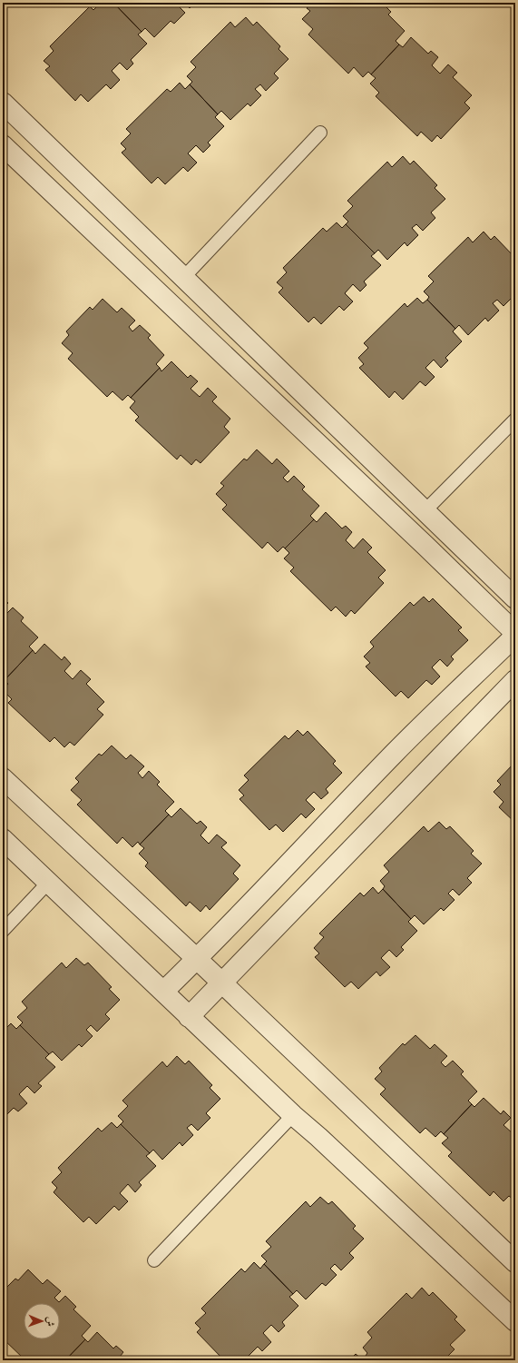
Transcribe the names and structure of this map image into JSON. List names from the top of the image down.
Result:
{
  "north": "right"
}
